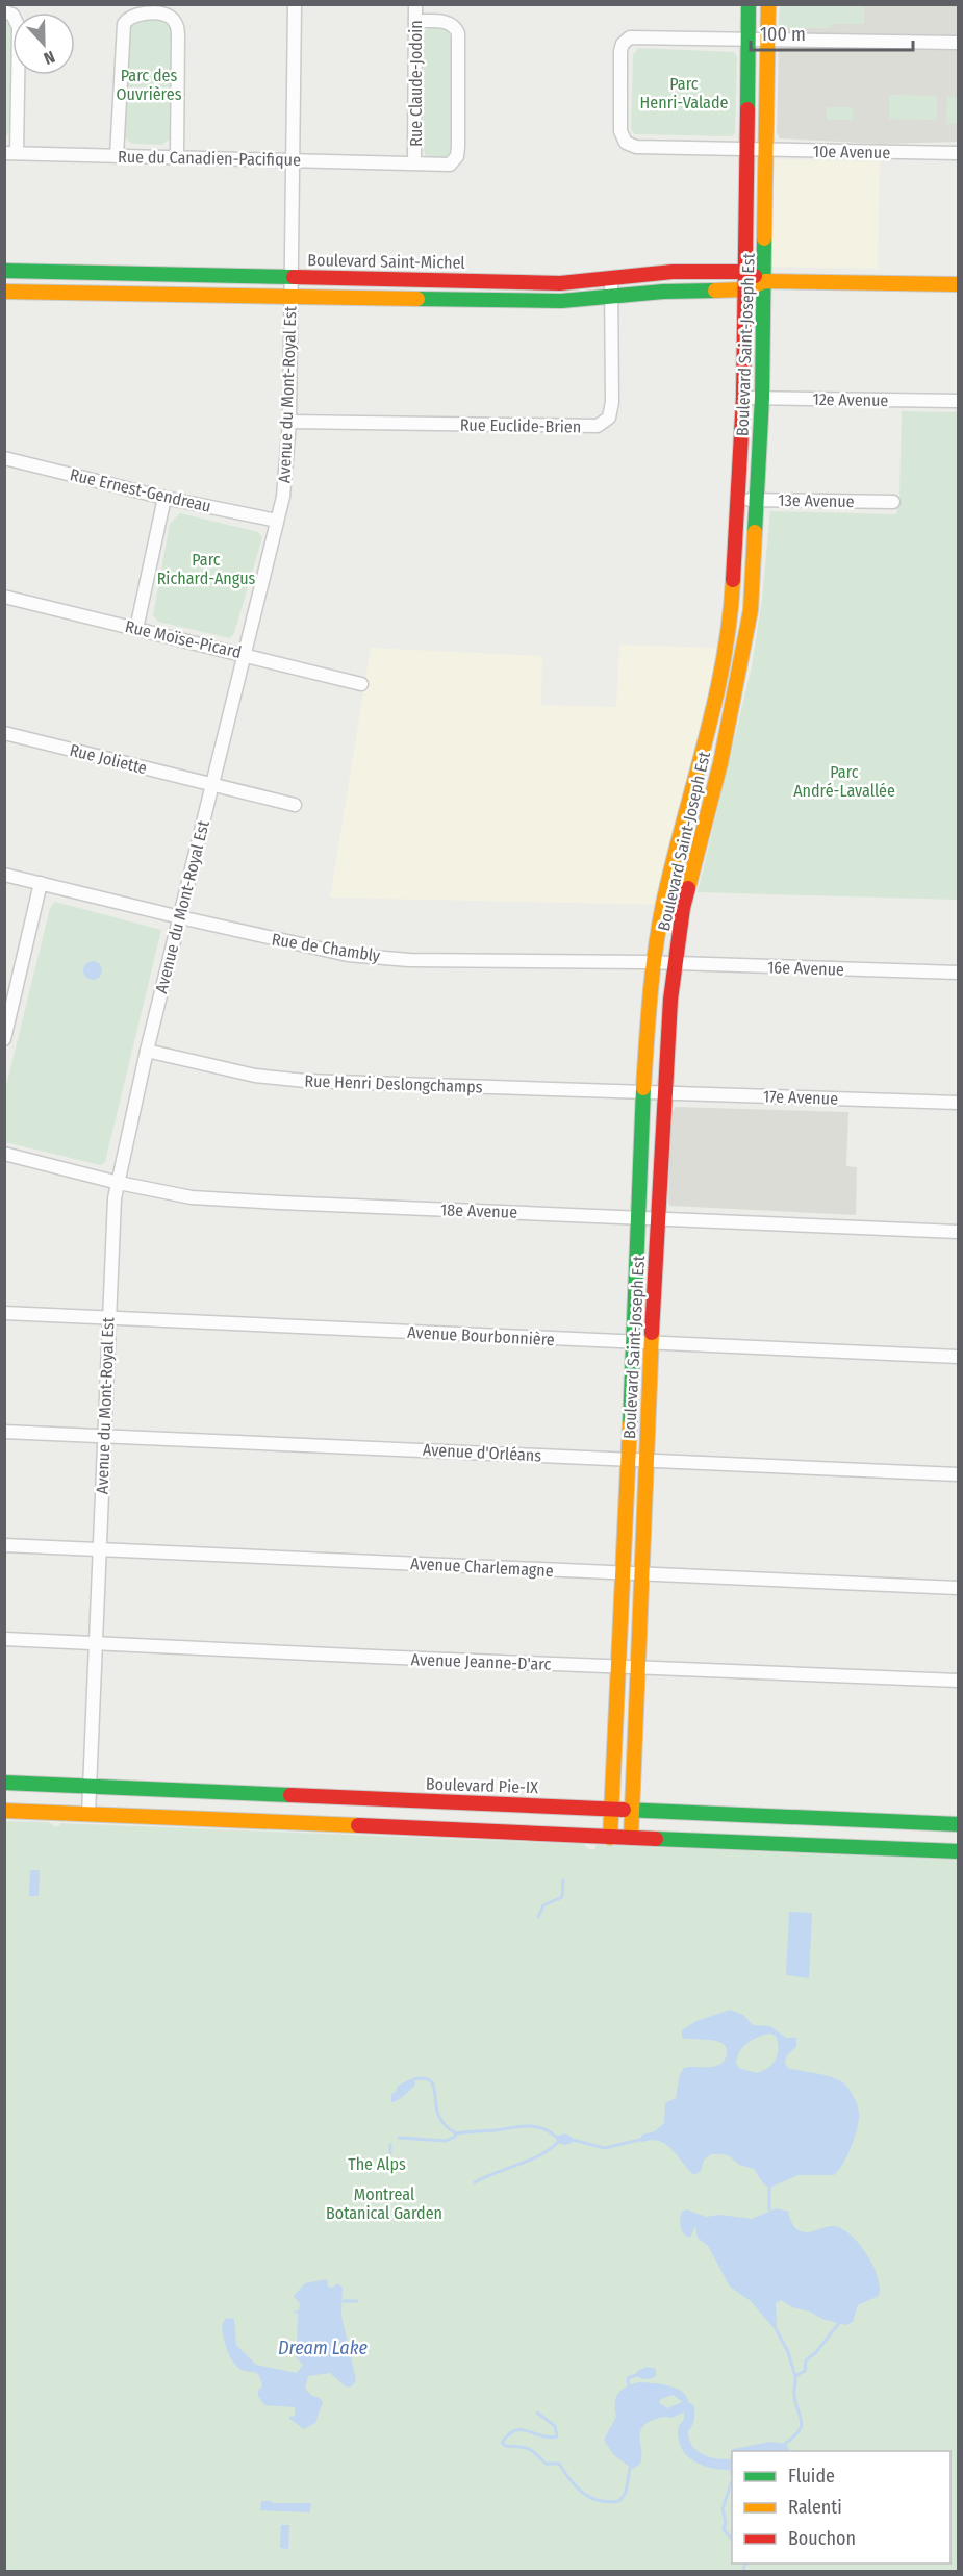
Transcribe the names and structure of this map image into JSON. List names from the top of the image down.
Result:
{
  "streets": {
    "main road": ["Boulevard Saint-Michel", "Boulevard Saint-Joseph Est", "Boulevard Pie-IX"],
    "street": [
      "Rue Claude-Jodoin",
      "10e Avenue",
      "Rue du Canadien-Pacifique",
      "Avenue du Mont-Royal Est",
      "12e Avenue",
      "Rue Euclide-Brien",
      "Rue Ernest-Gendreau",
      "13e Avenue",
      "Rue Moïse-Picard",
      "Rue Joliette",
      "Rue de Chambly",
      "16e Avenue",
      "Rue Henri Deslongchamps",
      "17e Avenue",
      "18e Avenue",
      "Avenue Bourbonnière",
      "Avenue d'Orléans",
      "Avenue Charlemagne",
      "Avenue Jeanne-D'arc"
    ]
  },
  "crossings": [
    ["Rue Claude-Jodoin", "Rue du Canadien-Pacifique"],
    ["10e Avenue", "Boulevard Saint-Joseph Est"],
    ["Rue du Canadien-Pacifique", "Avenue du Mont-Royal Est"],
    ["Boulevard Saint-Michel", "Boulevard Saint-Joseph Est"],
    ["Boulevard Saint-Michel", "Avenue du Mont-Royal Est"],
    ["Boulevard Saint-Michel", "Rue Euclide-Brien"],
    ["Boulevard Saint-Joseph Est", "12e Avenue"],
    ["Boulevard Saint-Joseph Est", "13e Avenue"],
    ["Boulevard Saint-Joseph Est", "Rue de Chambly"],
    ["Boulevard Saint-Joseph Est", "16e Avenue"],
    ["Boulevard Saint-Joseph Est", "Rue Henri Deslongchamps"],
    ["Boulevard Saint-Joseph Est", "17e Avenue"],
    ["Boulevard Saint-Joseph Est", "18e Avenue"],
    ["Boulevard Saint-Joseph Est", "Avenue Bourbonnière"],
    ["Boulevard Saint-Joseph Est", "Avenue d'Orléans"],
    ["Boulevard Saint-Joseph Est", "Avenue Charlemagne"],
    ["Boulevard Saint-Joseph Est", "Avenue Jeanne-D'arc"],
    ["Boulevard Saint-Joseph Est", "Boulevard Pie-IX"],
    ["Avenue du Mont-Royal Est", "Rue Euclide-Brien"],
    ["Avenue du Mont-Royal Est", "Rue Ernest-Gendreau"],
    ["Avenue du Mont-Royal Est", "Rue Moïse-Picard"],
    ["Avenue du Mont-Royal Est", "Rue Joliette"],
    ["Avenue du Mont-Royal Est", "Rue de Chambly"],
    ["Avenue du Mont-Royal Est", "Rue Henri Deslongchamps"],
    ["Avenue du Mont-Royal Est", "18e Avenue"],
    ["Avenue du Mont-Royal Est", "Avenue Bourbonnière"],
    ["Avenue du Mont-Royal Est", "Avenue d'Orléans"],
    ["Avenue du Mont-Royal Est", "Avenue Charlemagne"],
    ["Avenue du Mont-Royal Est", "Avenue Jeanne-D'arc"],
    ["Avenue du Mont-Royal Est", "Boulevard Pie-IX"],
    ["Rue de Chambly", "16e Avenue"],
    ["Rue Henri Deslongchamps", "17e Avenue"]
  ],
  "water": ["Dream Lake"],
  "parks": [
    "Parc des Ouvrières",
    "Parc Henri-Valade",
    "Parc Richard-Angus",
    "Parc André-Lavallée",
    "The Alps",
    "Montreal Botanical Garden"
  ],
  "legend": ["Fluide", "Ralenti", "Bouchon"],
  "scale_bar": "100 m",
  "north": "bottom"
}
